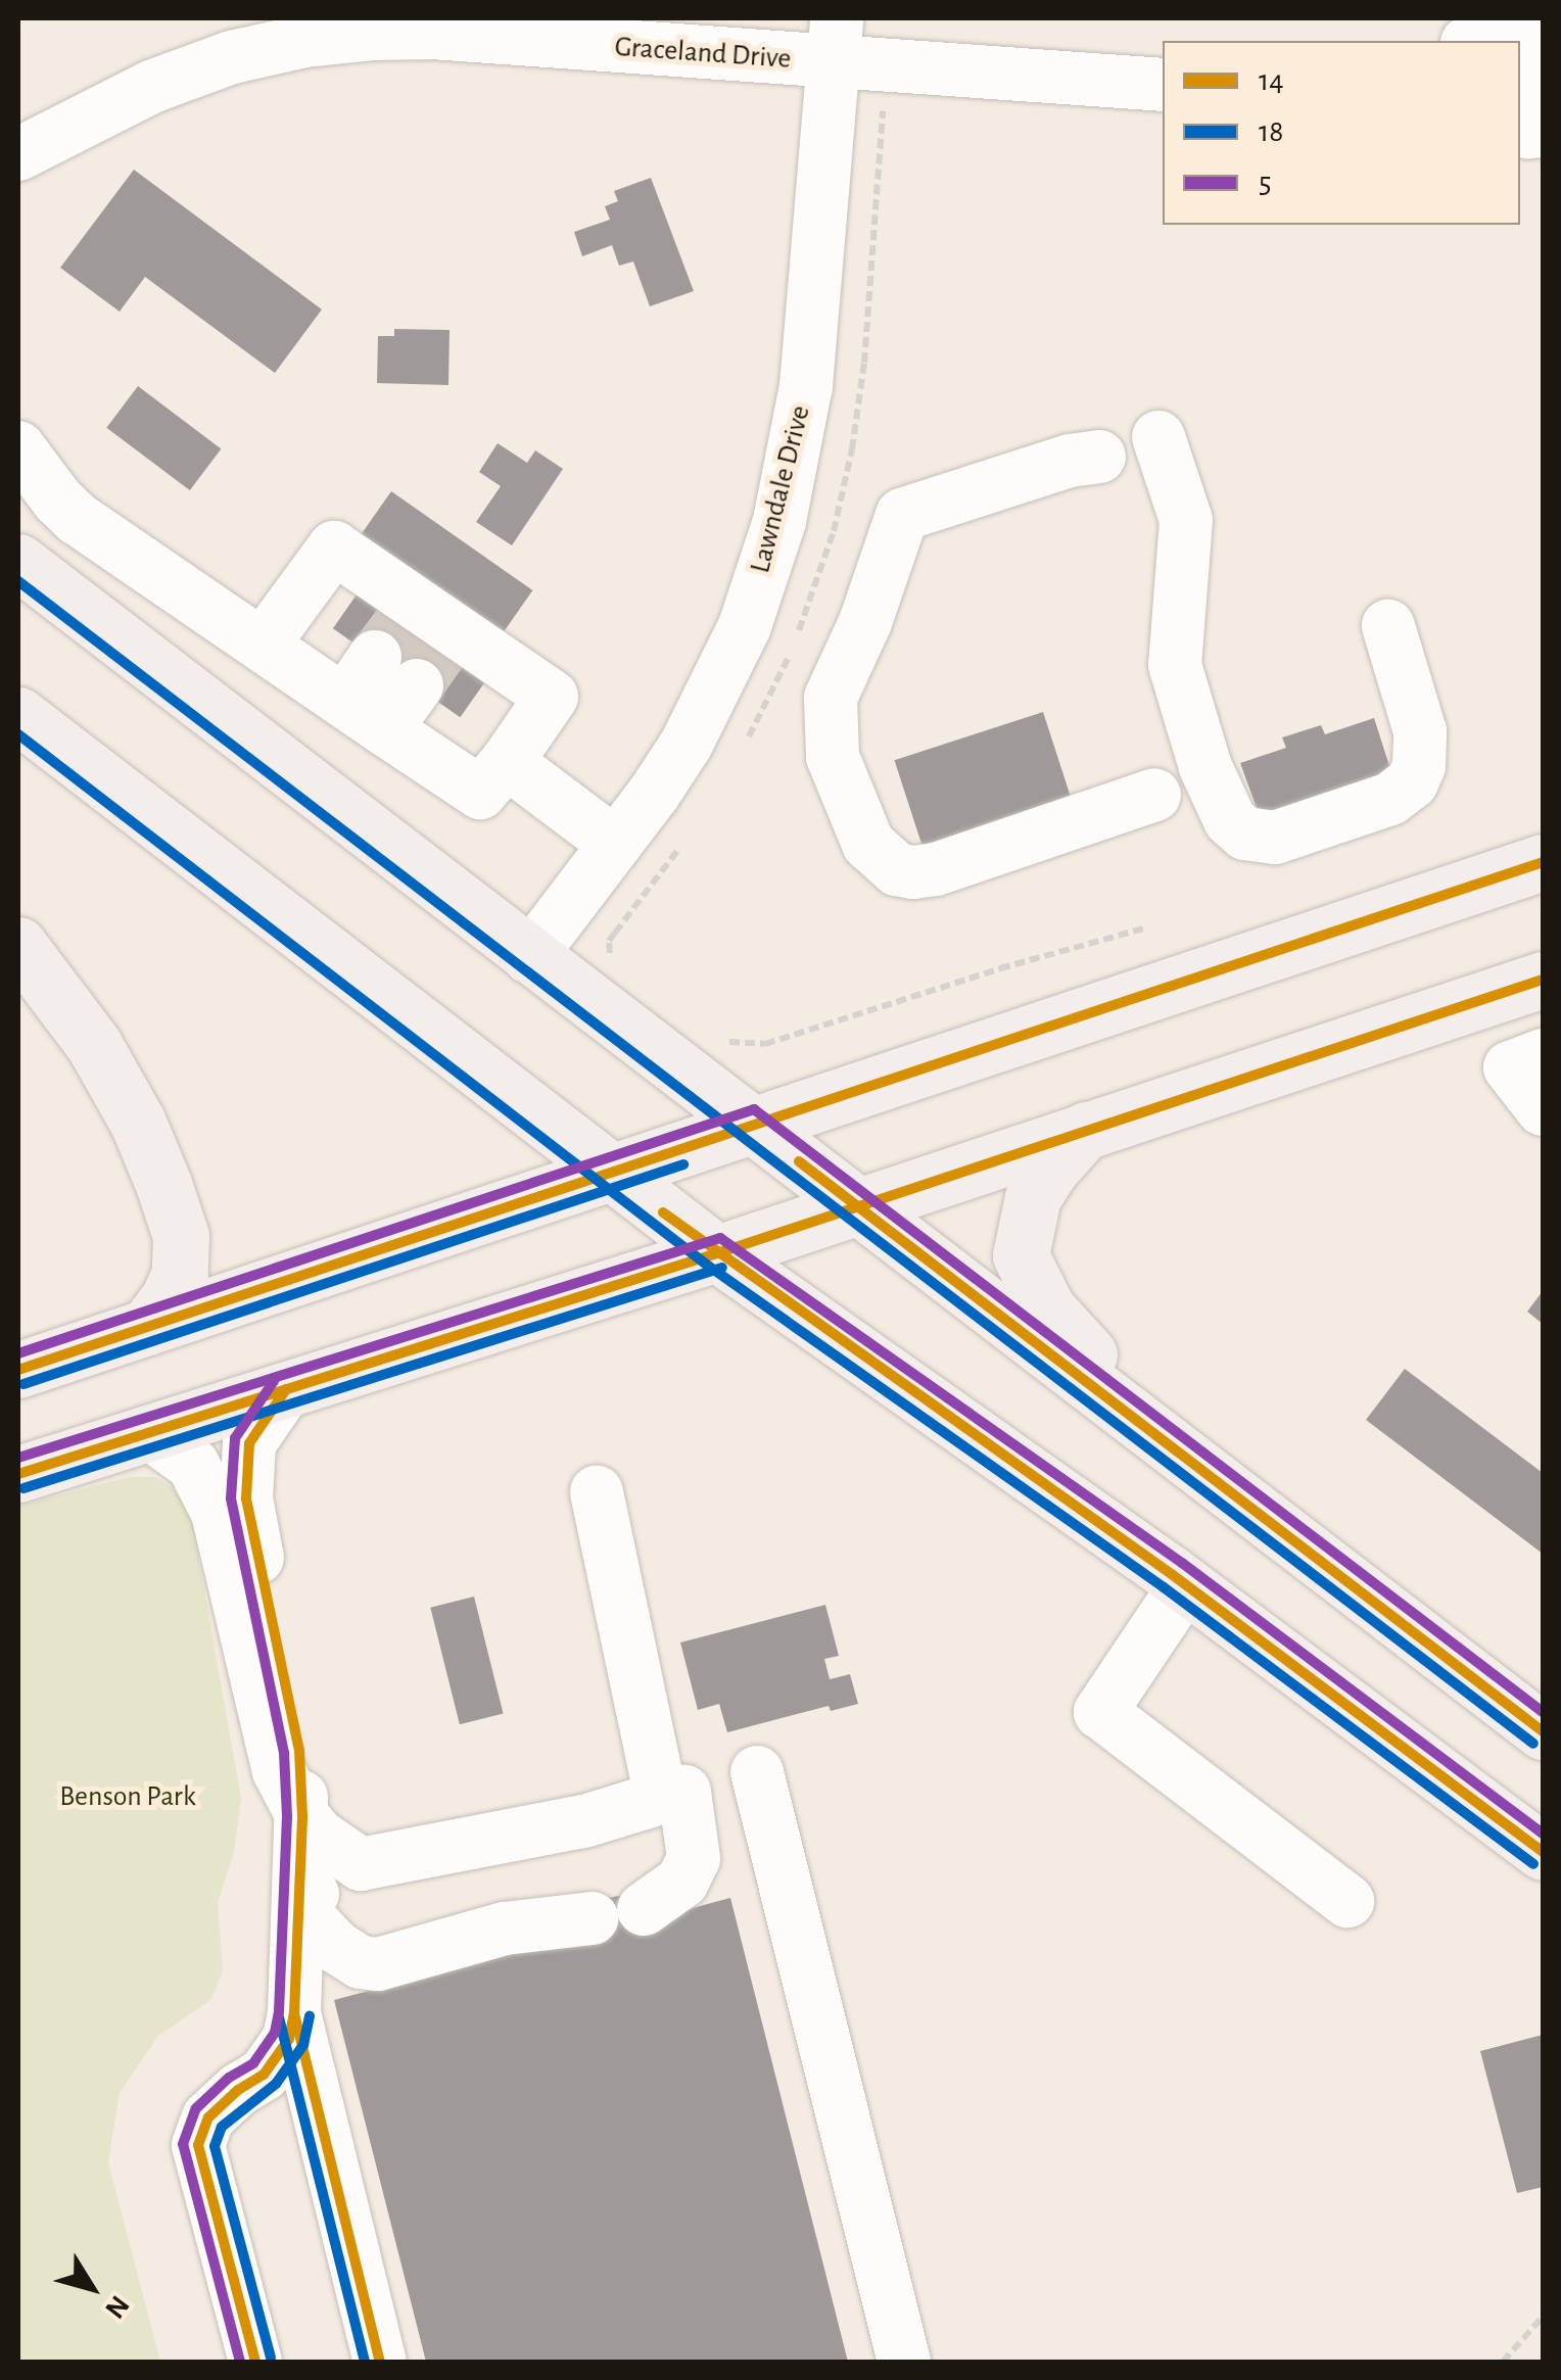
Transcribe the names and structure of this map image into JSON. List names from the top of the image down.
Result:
{
  "streets": {
    "street": ["Graceland Drive", "Lawndale Drive"]
  },
  "crossings": [
    ["Graceland Drive", "Lawndale Drive"]
  ],
  "parks": ["Benson Park"],
  "lines": ["transit line 18", "transit line 14", "transit line 5"],
  "legend": ["14", "18", "5"],
  "north": "bottom right"
}
